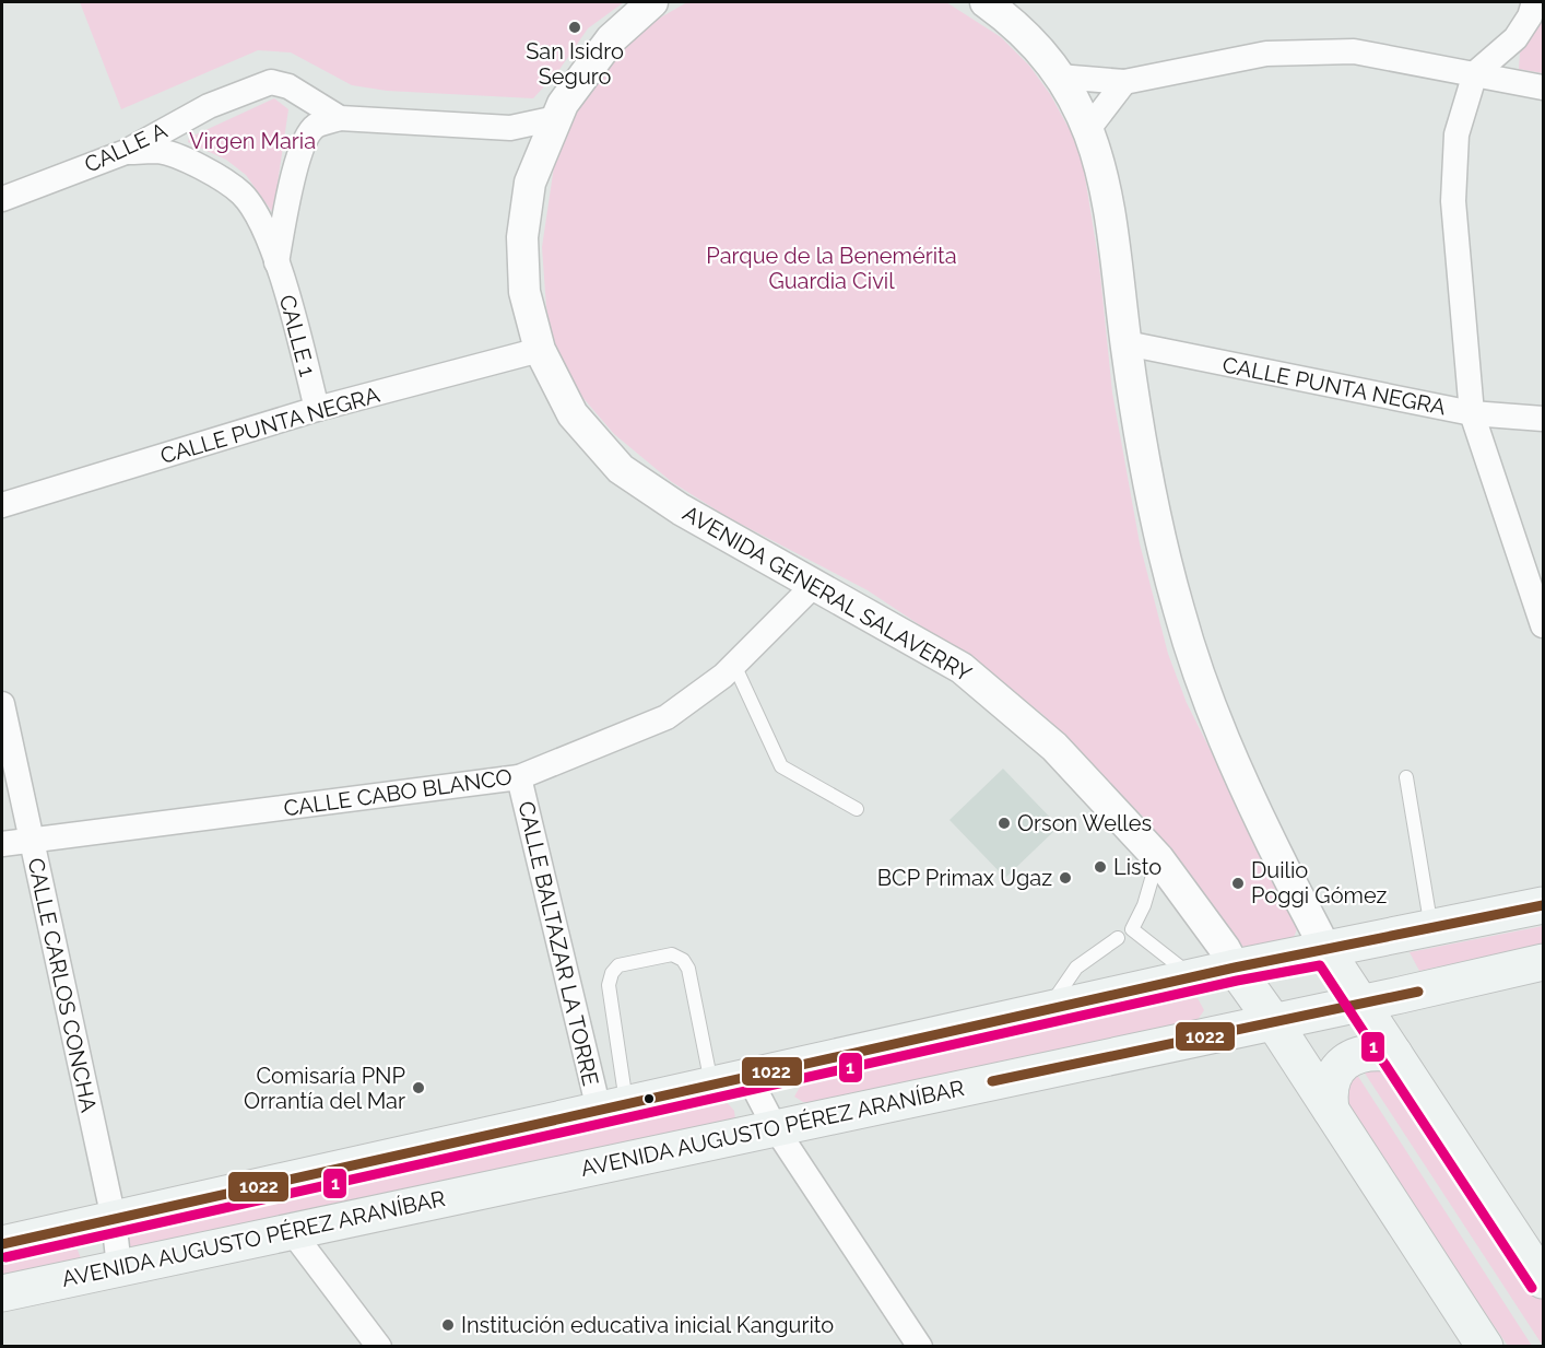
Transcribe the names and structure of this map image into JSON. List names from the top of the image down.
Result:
{
  "streets": {
    "main road": ["AVENIDA GENERAL SALAVERRY", "AVENIDA AUGUSTO PÉREZ ARANÍBAR"],
    "street": [
      "CALLE A",
      "CALLE 1",
      "CALLE PUNTA NEGRA",
      "CALLE CABO BLANCO",
      "CALLE BALTAZAR LA TORRE",
      "CALLE CARLOS CONCHA"
    ]
  },
  "crossings": [
    ["CALLE A", "CALLE 1"],
    ["CALLE A", "AVENIDA GENERAL SALAVERRY"],
    ["CALLE 1", "CALLE PUNTA NEGRA"],
    ["CALLE PUNTA NEGRA", "AVENIDA GENERAL SALAVERRY"],
    ["AVENIDA GENERAL SALAVERRY", "CALLE CABO BLANCO"],
    ["AVENIDA GENERAL SALAVERRY", "AVENIDA AUGUSTO PÉREZ ARANÍBAR"],
    ["CALLE CABO BLANCO", "CALLE BALTAZAR LA TORRE"],
    ["CALLE CABO BLANCO", "CALLE CARLOS CONCHA"],
    ["CALLE CARLOS CONCHA", "AVENIDA AUGUSTO PÉREZ ARANÍBAR"]
  ],
  "parks": ["Virgen Maria", "Parque de la Benemérita Guardia Civil"],
  "places": [
    "San Isidro Seguro",
    "Orson Welles",
    "Listo",
    "BCP Primax Ugaz",
    "Duilio Poggi Gómez",
    "Comisaría PNP Orrantía del Mar",
    "Institución educativa inicial Kangurito"
  ],
  "lines": ["transit line 1022", "transit line 1"]
}
